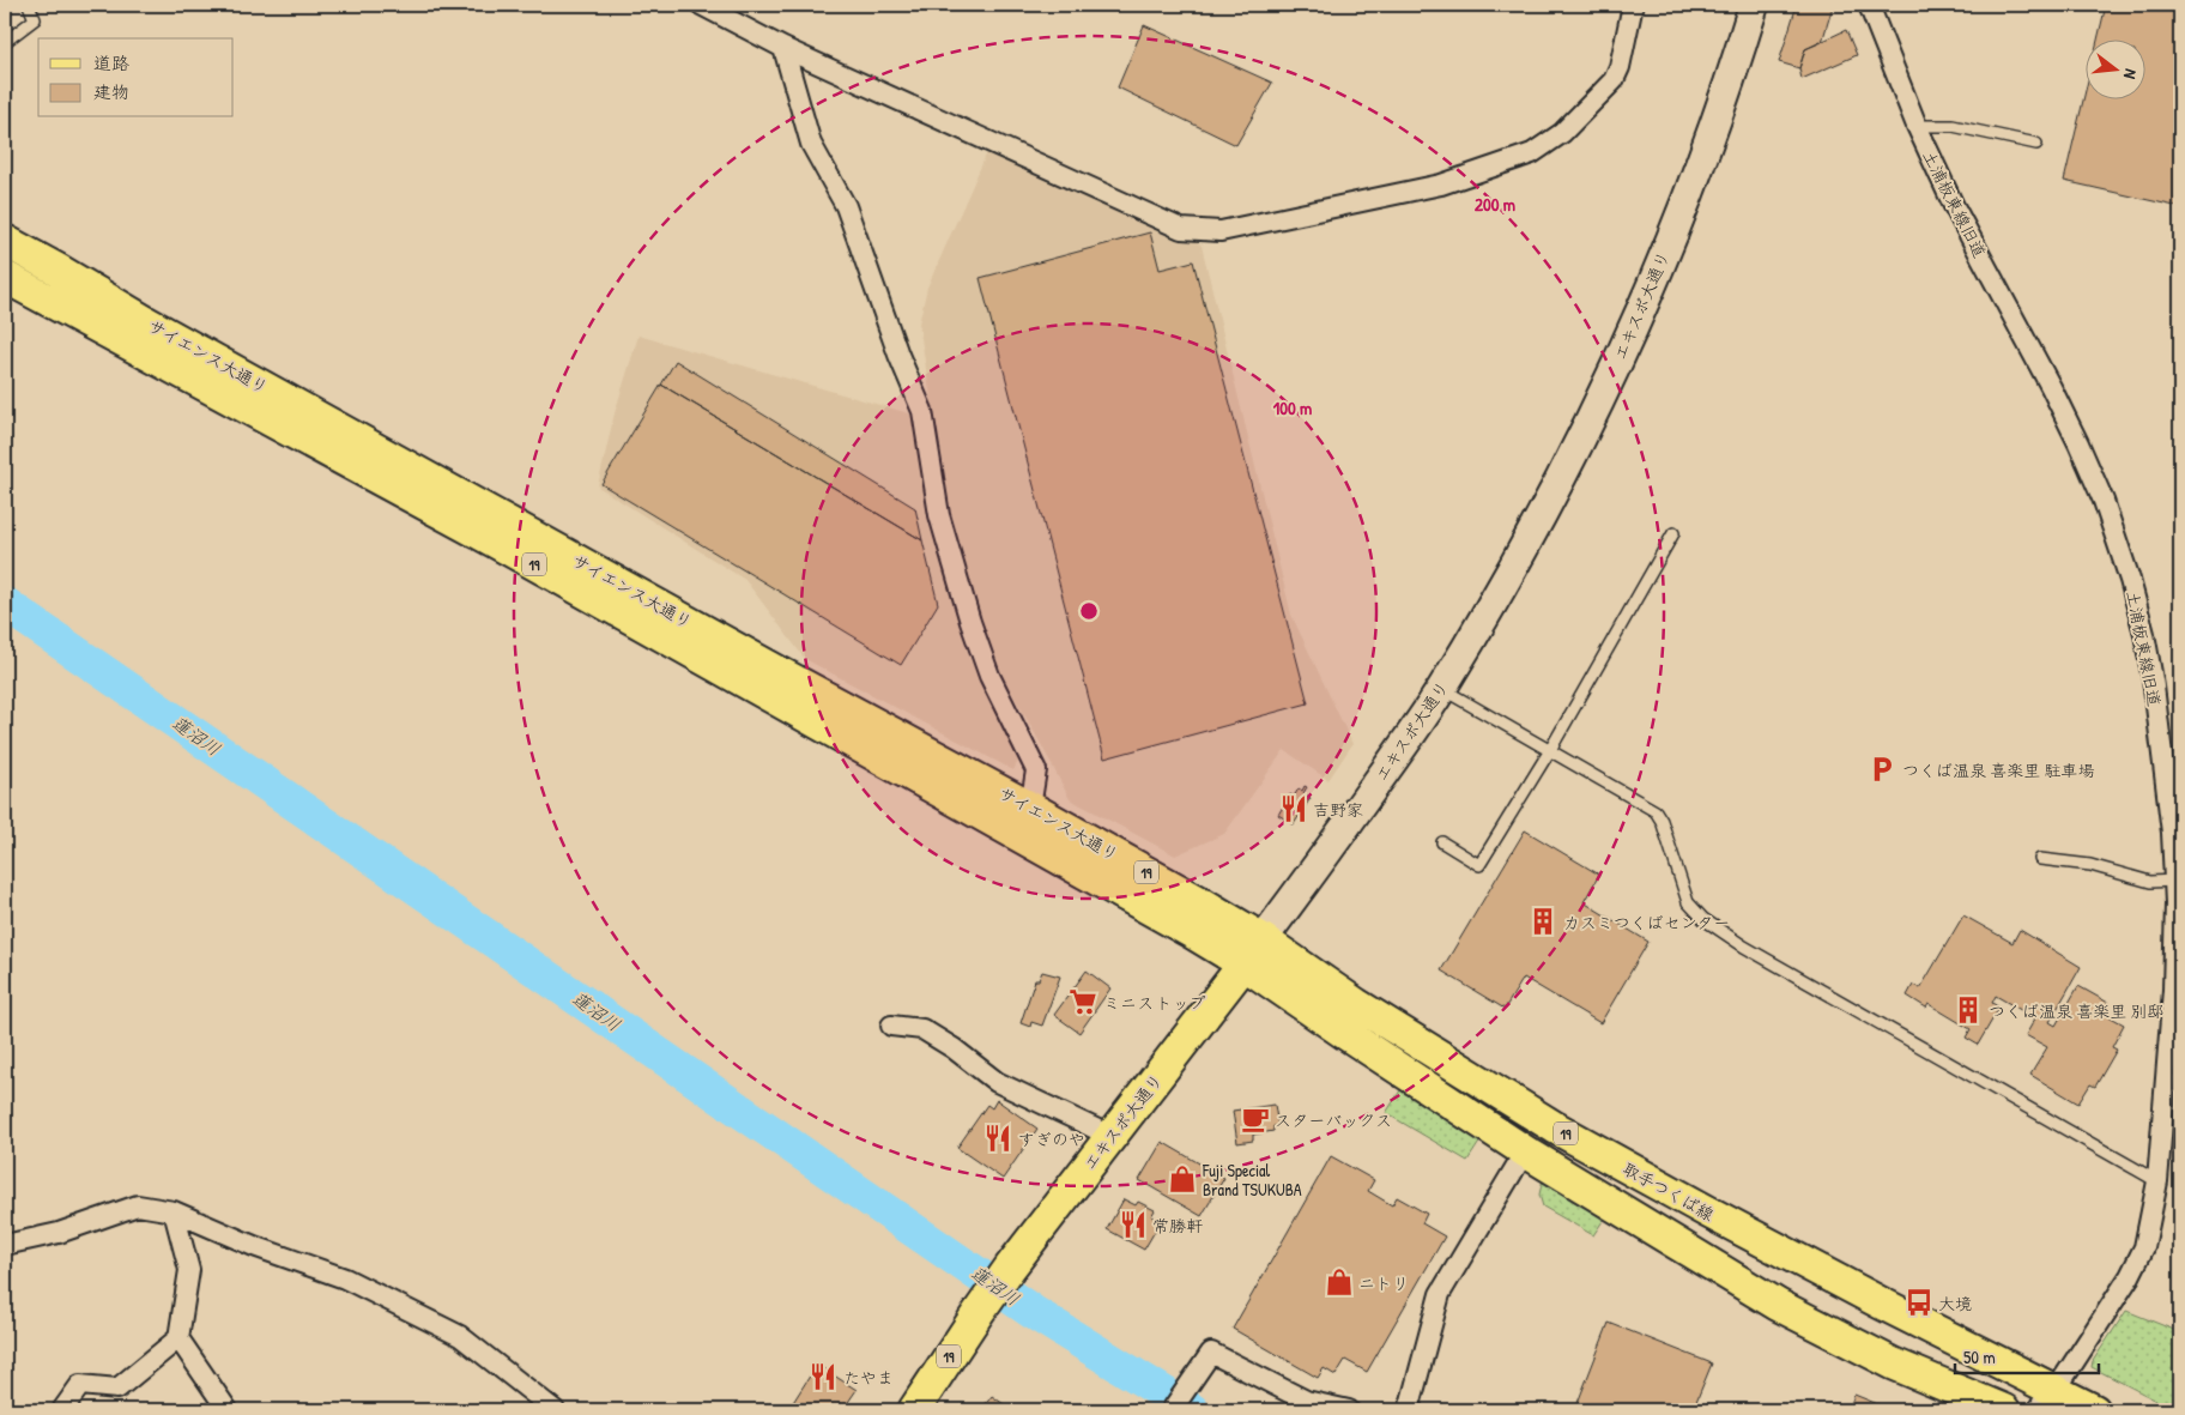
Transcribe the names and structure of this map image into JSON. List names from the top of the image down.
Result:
{
  "streets": {
    "main road": [
      "エキスポ大通り",
      "サイエンス大通り",
      "19",
      "取手つくば線"
    ],
    "street": ["土浦板東線旧道"]
  },
  "crossings": [
    ["土浦板東線旧道", "取手つくば線"],
    ["エキスポ大通り", "サイエンス大通り"],
    ["エキスポ大通り", "19"],
    ["エキスポ大通り", "取手つくば線"],
    ["サイエンス大通り", "19"],
    ["サイエンス大通り", "取手つくば線"],
    ["19", "取手つくば線"]
  ],
  "water": ["蓮沼川"],
  "places": {
    "parking": ["つくば温泉 喜楽里 駐車場"],
    "restaurant": [
      "吉野家",
      "すぎのや",
      "常勝軒",
      "たやま"
    ],
    "building": ["カスミつくばセンター", "つくば温泉 喜楽里 別邸"],
    "supermarket": ["ミニストップ"],
    "cafe": ["スターバックス"],
    "shop": ["Fuji Special Brand TSUKUBA", "ニトリ"],
    "bus stop": ["大境"]
  },
  "legend": ["道路", "建物"],
  "scale_bar": "50 m",
  "north": "right",
  "rings": ["200 m", "100 m"]
}
